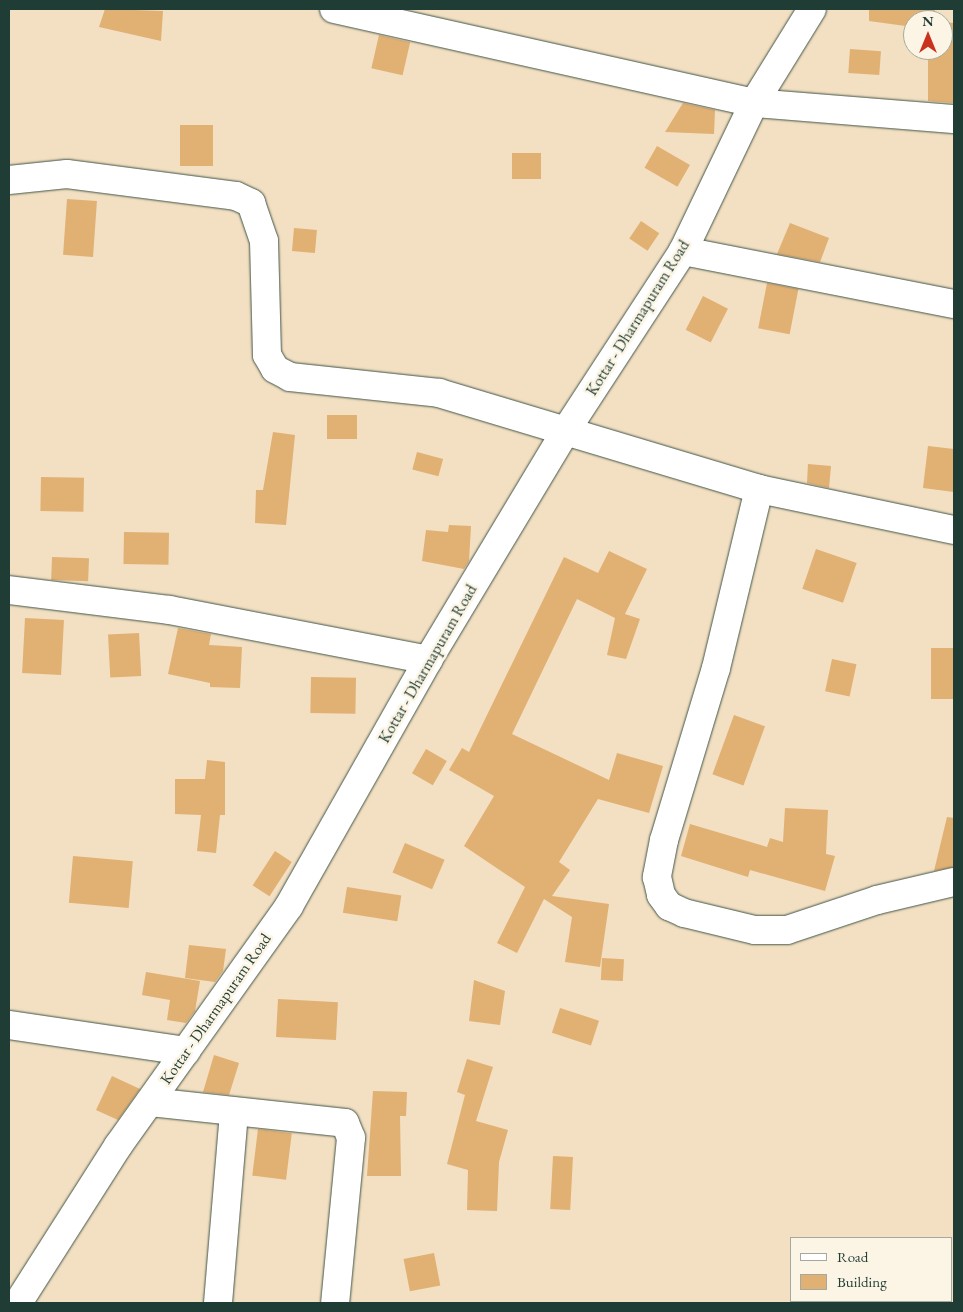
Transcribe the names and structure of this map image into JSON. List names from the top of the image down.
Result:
{
  "streets": {
    "street": ["Kottar - Dharmapuram Road"]
  },
  "legend": ["Road", "Building"],
  "north": "top"
}
